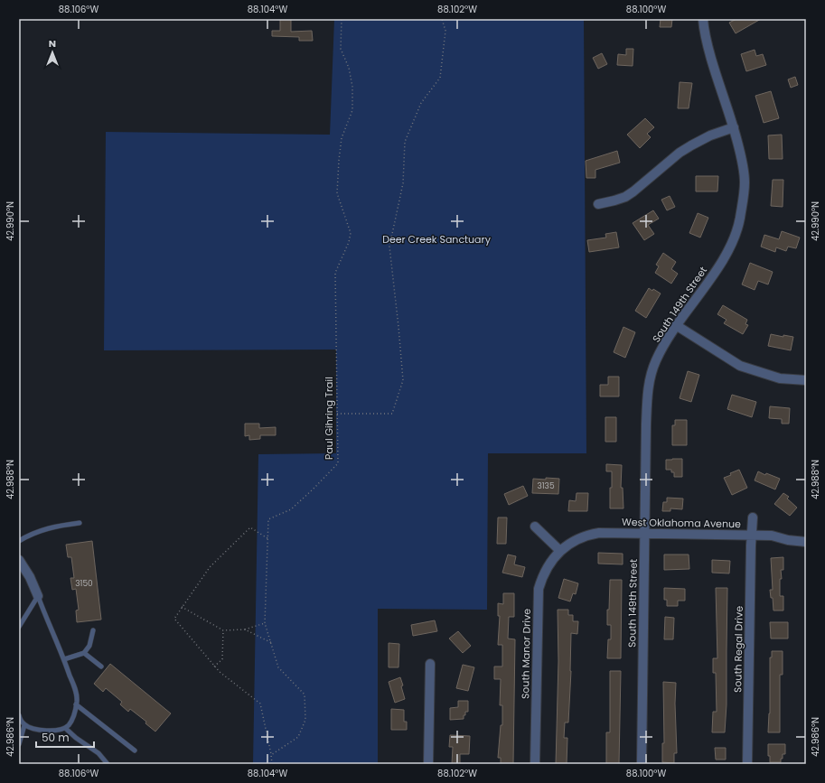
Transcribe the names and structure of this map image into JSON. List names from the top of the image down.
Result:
{
  "streets": {
    "street": [
      "South 149th Street",
      "West Oklahoma Avenue",
      "South Regal Drive",
      "South Manor Drive"
    ],
    "path": ["Paul Gihring Trail"]
  },
  "crossings": [
    ["South 149th Street", "West Oklahoma Avenue"],
    ["West Oklahoma Avenue", "South Regal Drive"],
    ["West Oklahoma Avenue", "South Manor Drive"]
  ],
  "parks": ["Deer Creek Sanctuary"],
  "house_numbers": ["3135", "3150"],
  "scale_bar": "50 m",
  "north": "top",
  "coordinates": [
    "88.106°W",
    "88.104°W",
    "88.102°W",
    "88.100°W",
    "42.990°N",
    "42.988°N",
    "42.986°N"
  ]
}
